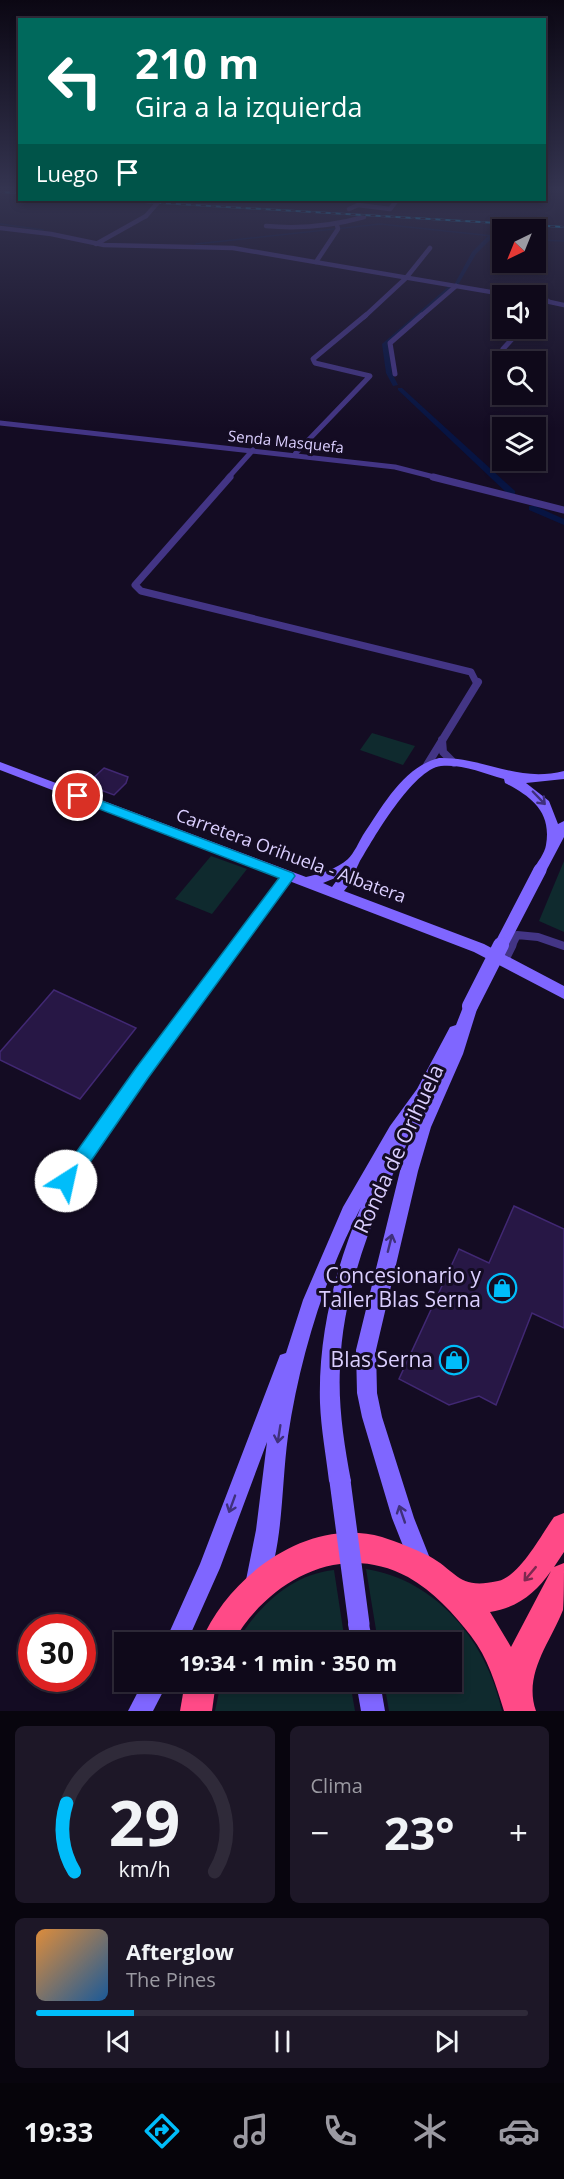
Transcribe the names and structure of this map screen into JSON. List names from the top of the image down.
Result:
{
  "streets": {
    "main road": ["Carretera Orihuela - Albatera", "Ronda de Orihuela"],
    "street": ["Senda Masquefa"]
  },
  "places": {
    "shop": ["Concesionario y Taller Blas Serna", "Blas Serna"]
  },
  "north": "bottom left",
  "page": {
    "turn": ["210 m", "Gira a la izquierda"],
    "then": "Luego",
    "limit": "30",
    "trip": "19:34 · 1 min · 350 m",
    "tile": "Clima",
    "heat": ["−", "23°", "+"],
    "song": ["Afterglow", "The Pines"],
    "tabs": "19:33",
    "gauge": ["29", "km/h"]
  }
}
